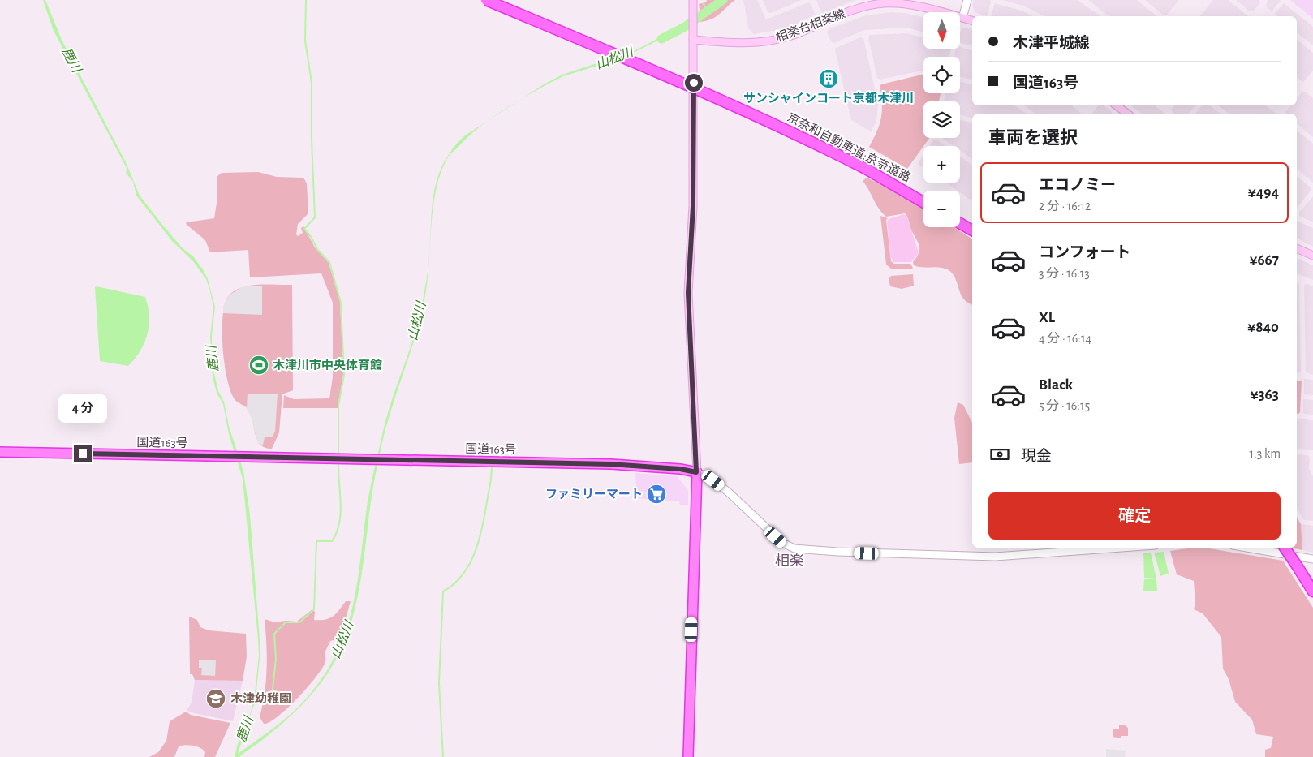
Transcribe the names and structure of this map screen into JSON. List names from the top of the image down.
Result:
{
  "streets": {
    "highway": ["京奈和自動車道;京奈道路", "国道163号"],
    "main road": ["相楽台相楽線"]
  },
  "districts": ["相楽"],
  "water": ["山松川", "鹿川"],
  "places": {
    "building": ["サンシャインコート京都木津川"],
    "sports": ["木津川市中央体育館"],
    "supermarket": ["ファミリーマート"],
    "school or university": ["木津幼稚園"]
  },
  "north": "bottom",
  "page": {
    "map_buttons": ["+", "−"],
    "banner": ["木津平城線", "国道163号"],
    "heading": "車両を選択",
    "list": [
      {
        "name": "エコノミー",
        "note": "2 分 · 16:12",
        "value": "¥494"
      },
      {
        "name": "コンフォート",
        "note": "3 分 · 16:13",
        "value": "¥667"
      },
      {
        "name": "XL",
        "note": "4 分 · 16:14",
        "value": "¥840"
      },
      {
        "name": "Black",
        "note": "5 分 · 16:15",
        "value": "¥363"
      }
    ],
    "bubble": "4 分",
    "pay": ["現金", "1.3 km"],
    "buttons": "確定"
  }
}
